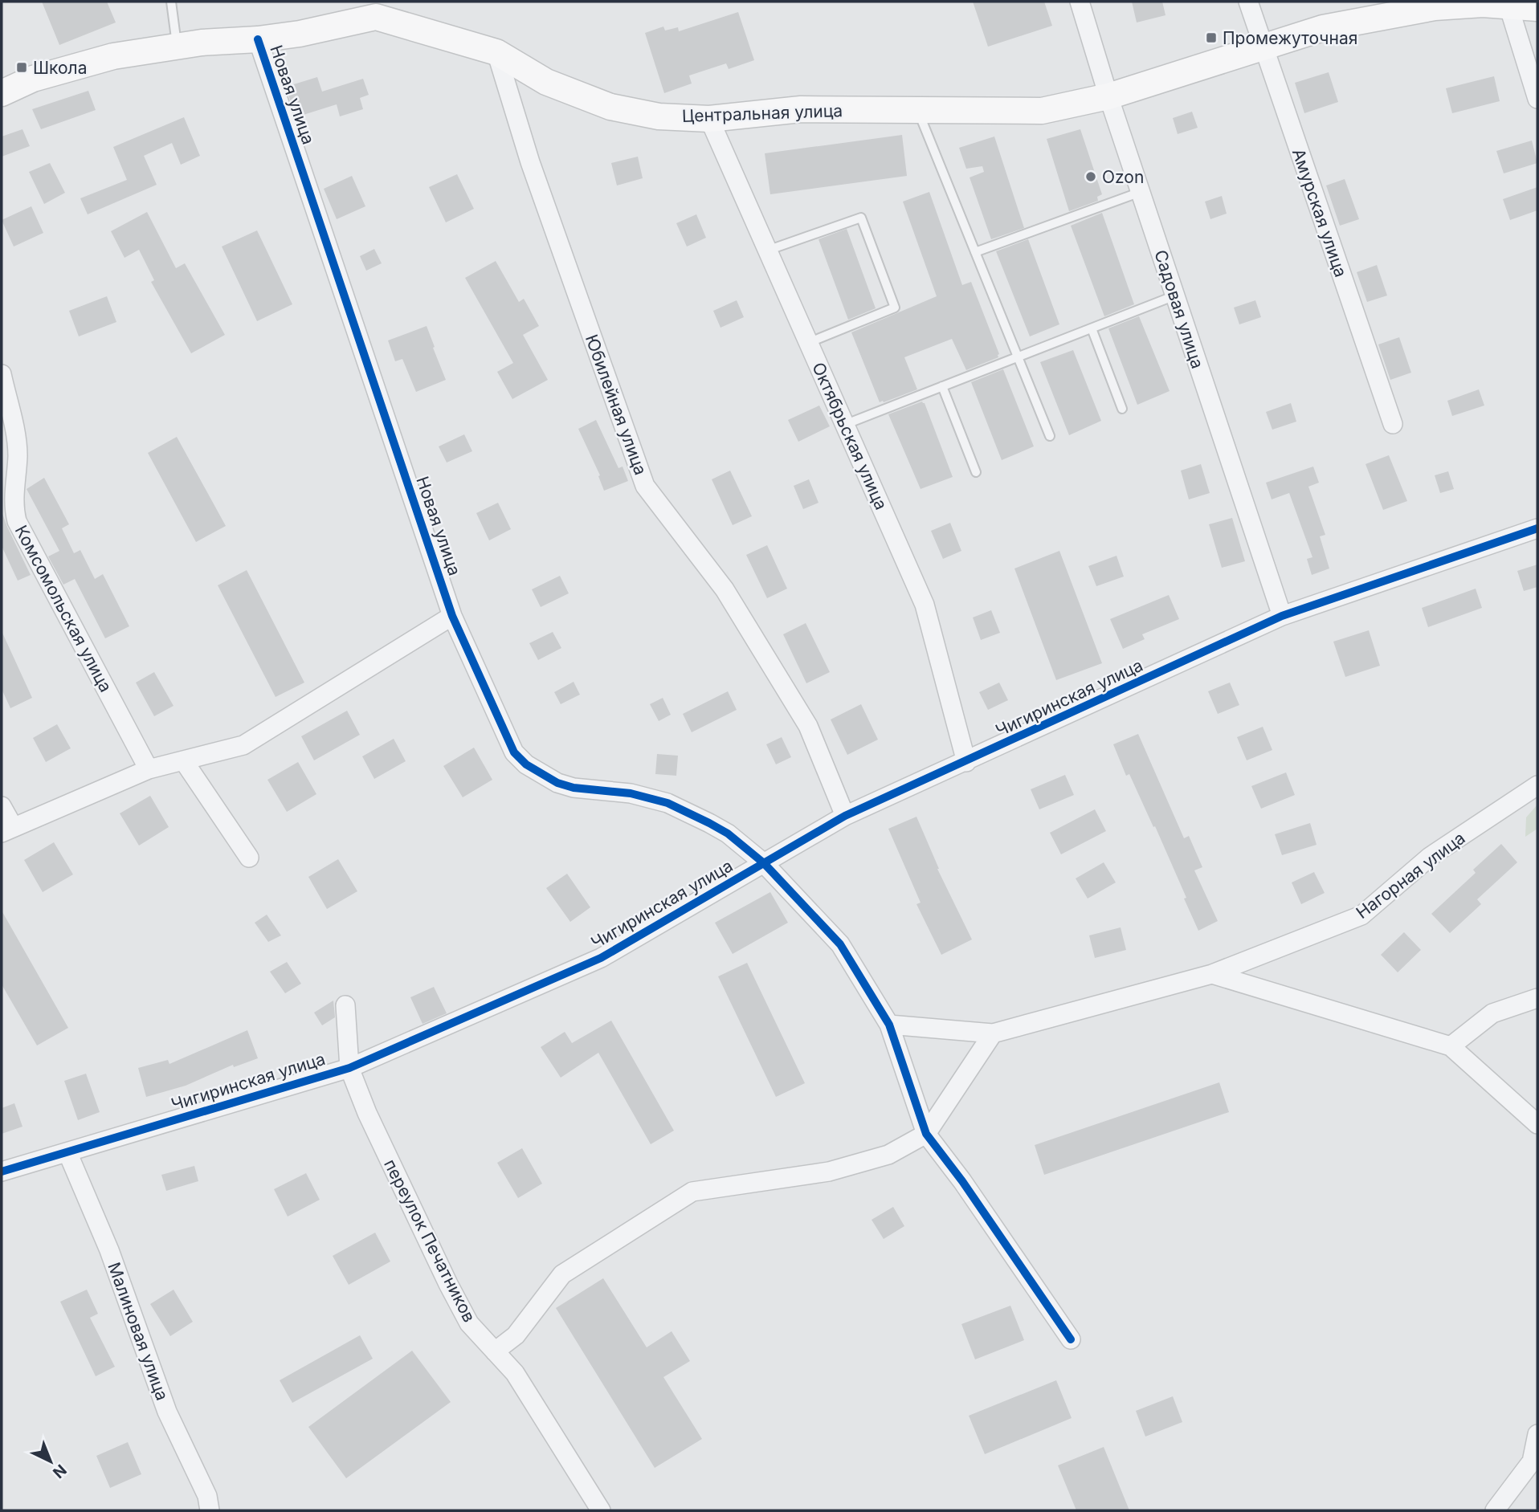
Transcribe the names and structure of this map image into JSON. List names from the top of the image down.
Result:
{
  "streets": {
    "street": [
      "Новая улица",
      "Центральная улица",
      "Амурская улица",
      "Садовая улица",
      "Юбилейная улица",
      "Октябрьская улица",
      "Комсомольская улица",
      "Чигиринская улица",
      "Нагорная улица",
      "переулок Печатников",
      "Малиновая улица"
    ]
  },
  "crossings": [
    ["Новая улица", "Центральная улица"],
    ["Новая улица", "Чигиринская улица"],
    ["Центральная улица", "Амурская улица"],
    ["Центральная улица", "Садовая улица"],
    ["Центральная улица", "Юбилейная улица"],
    ["Центральная улица", "Октябрьская улица"],
    ["Садовая улица", "Чигиринская улица"],
    ["Юбилейная улица", "Чигиринская улица"],
    ["Октябрьская улица", "Чигиринская улица"],
    ["Чигиринская улица", "переулок Печатников"],
    ["Чигиринская улица", "Малиновая улица"]
  ],
  "places": {
    "transit": ["Промежуточная", "Школа"],
    "other": ["Ozon"]
  },
  "north": "bottom right"
}
